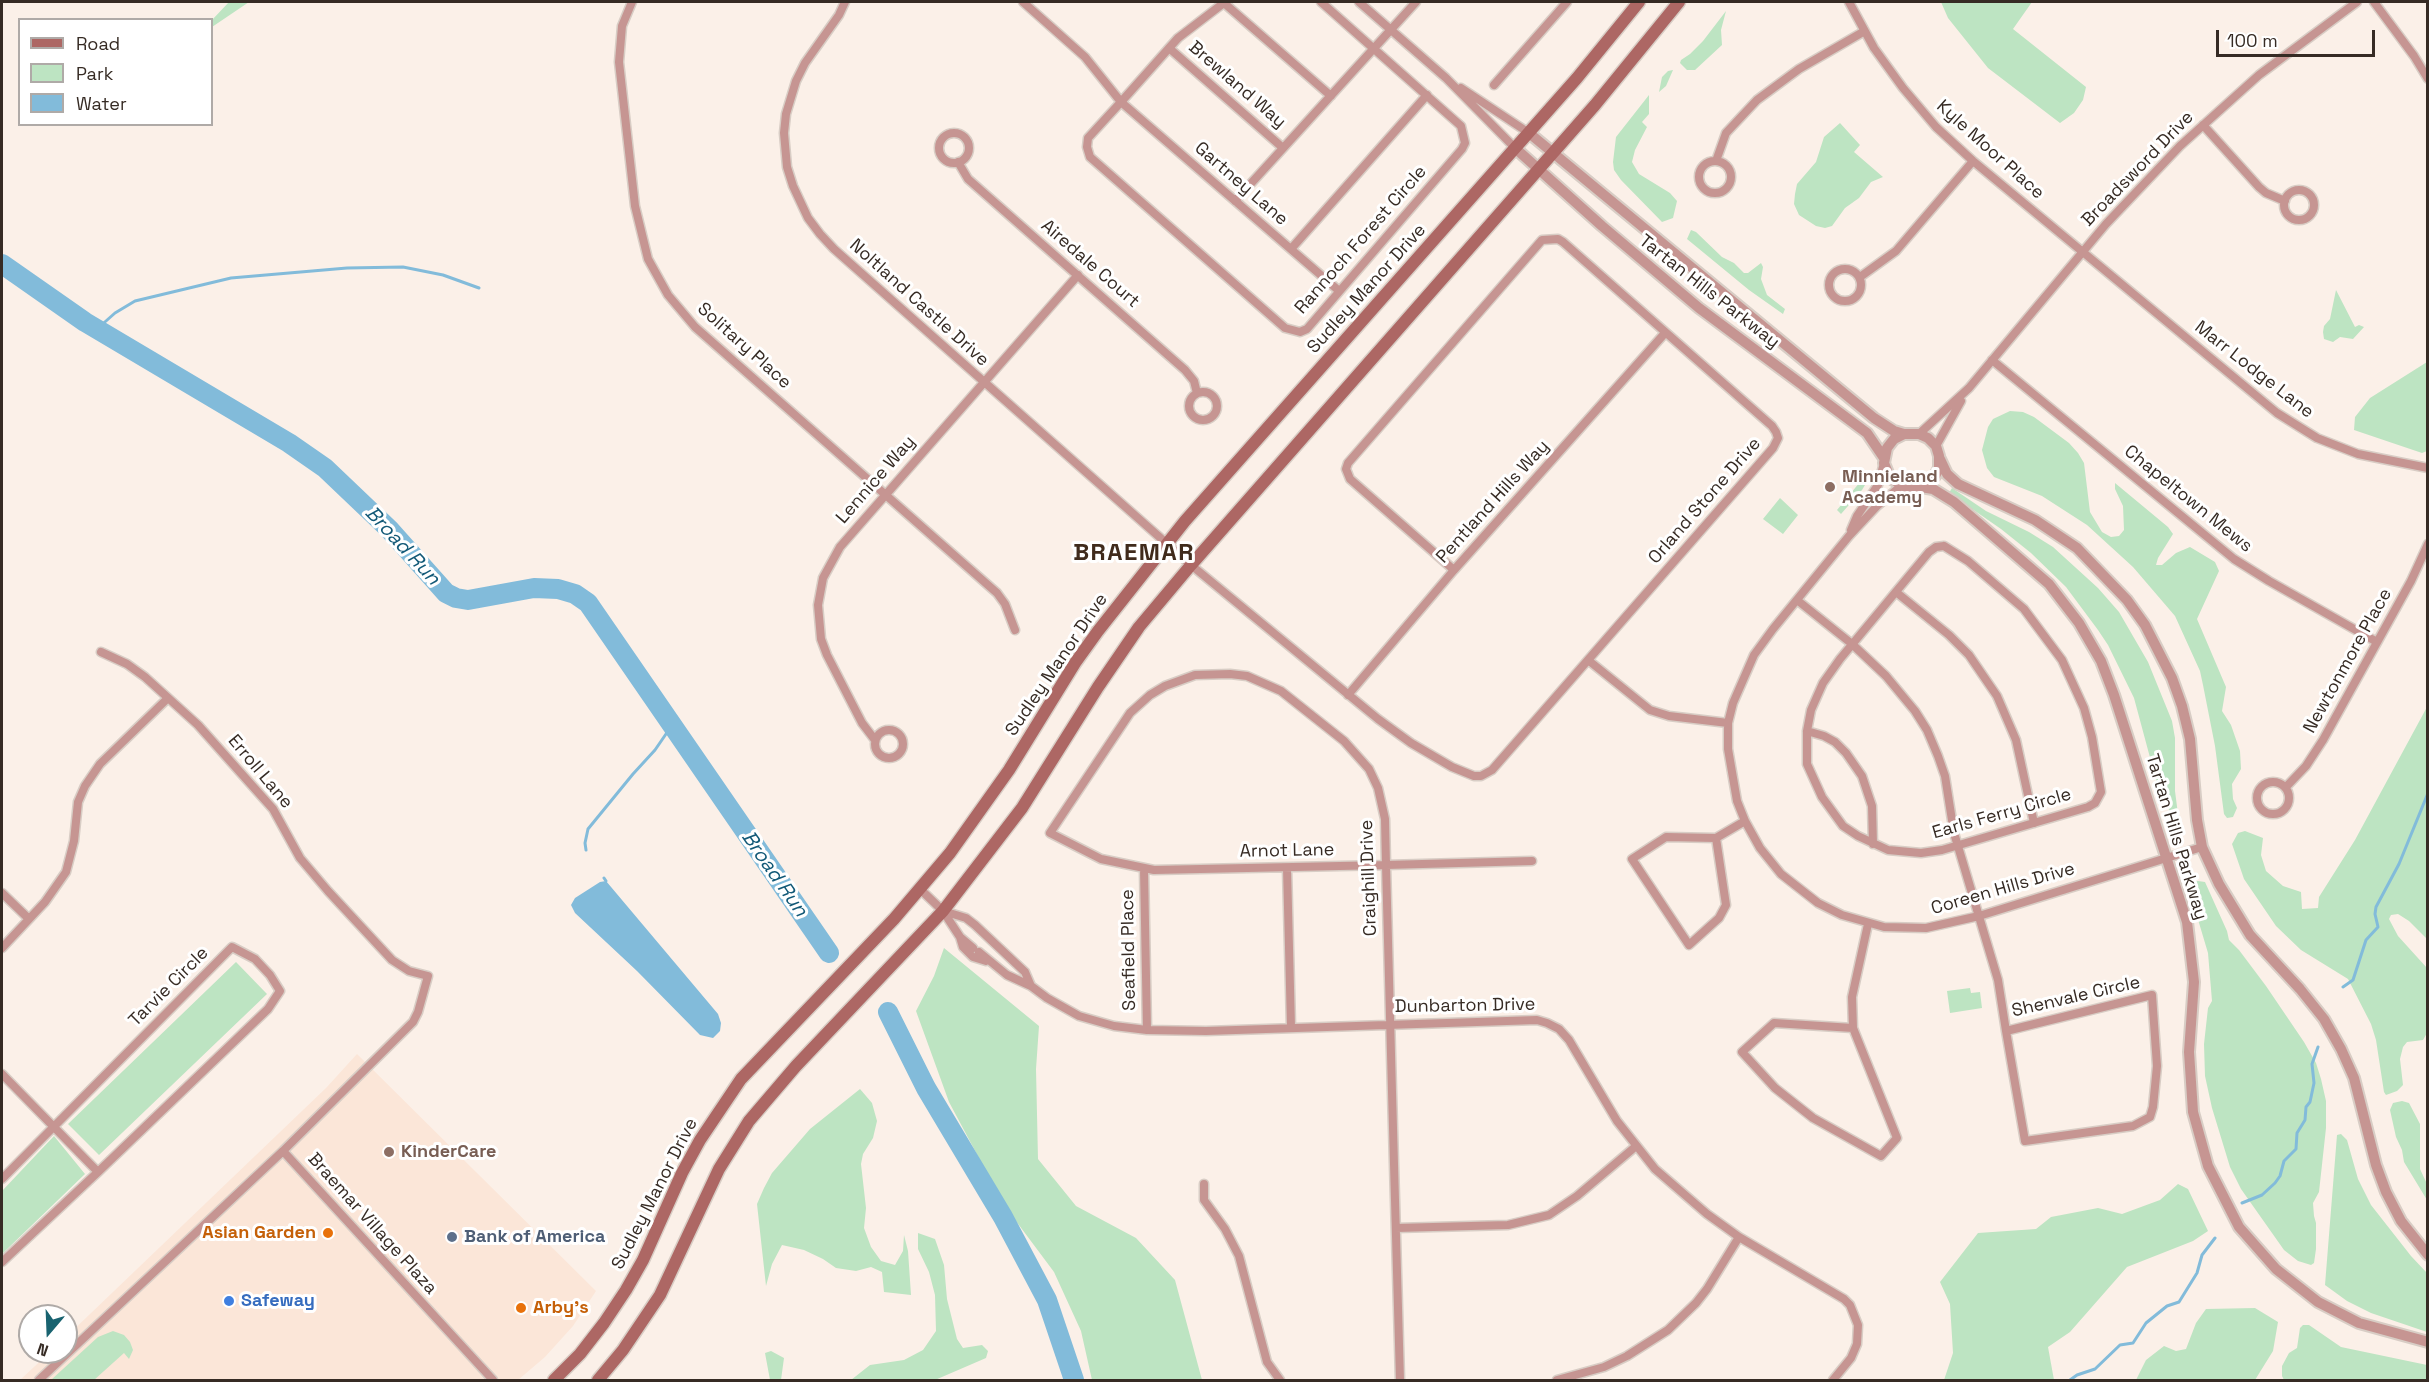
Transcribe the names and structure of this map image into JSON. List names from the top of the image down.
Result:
{
  "streets": {
    "main road": ["Sudley Manor Drive"],
    "street": [
      "Brewland Way",
      "Kyle Moor Place",
      "Broadsword Drive",
      "Gartney Lane",
      "Rannoch Forest Circle",
      "Airedale Court",
      "Tartan Hills Parkway",
      "Noltland Castle Drive",
      "Solitary Place",
      "Marr Lodge Lane",
      "Lennice Way",
      "Chapeltown Mews",
      "Orland Stone Drive",
      "Pentland Hills Way",
      "Newtonmore Place",
      "Erroll Lane",
      "Earls Ferry Circle",
      "Arnot Lane",
      "Craighill Drive",
      "Coreen Hills Drive",
      "Seafield Place",
      "Tarvie Circle",
      "Shenvale Circle",
      "Dunbarton Drive",
      "Braemar Village Plaza"
    ]
  },
  "crossings": [
    ["Kyle Moor Place", "Broadsword Drive"],
    ["Kyle Moor Place", "Marr Lodge Lane"],
    ["Broadsword Drive", "Tartan Hills Parkway"],
    ["Broadsword Drive", "Marr Lodge Lane"],
    ["Broadsword Drive", "Chapeltown Mews"],
    ["Broadsword Drive", "Coreen Hills Drive"],
    ["Gartney Lane", "Rannoch Forest Circle"],
    ["Airedale Court", "Lennice Way"],
    ["Sudley Manor Drive", "Tartan Hills Parkway"],
    ["Sudley Manor Drive", "Noltland Castle Drive"],
    ["Sudley Manor Drive", "Dunbarton Drive"],
    ["Tartan Hills Parkway", "Coreen Hills Drive"],
    ["Noltland Castle Drive", "Lennice Way"],
    ["Noltland Castle Drive", "Orland Stone Drive"],
    ["Solitary Place", "Lennice Way"],
    ["Chapeltown Mews", "Newtonmore Place"],
    ["Orland Stone Drive", "Pentland Hills Way"],
    ["Erroll Lane", "Braemar Village Plaza"],
    ["Earls Ferry Circle", "Shenvale Circle"],
    ["Arnot Lane", "Craighill Drive"],
    ["Arnot Lane", "Seafield Place"],
    ["Craighill Drive", "Dunbarton Drive"],
    ["Coreen Hills Drive", "Shenvale Circle"],
    ["Seafield Place", "Dunbarton Drive"]
  ],
  "districts": ["BRAEMAR"],
  "water": ["Broad Run"],
  "places": [
    "Minnieland Academy",
    "KinderCare",
    "Asian Garden",
    "Bank of America",
    "Safeway",
    "Arby's"
  ],
  "legend": ["Road", "Park", "Water"],
  "scale_bar": "100 m",
  "north": "bottom"
}
